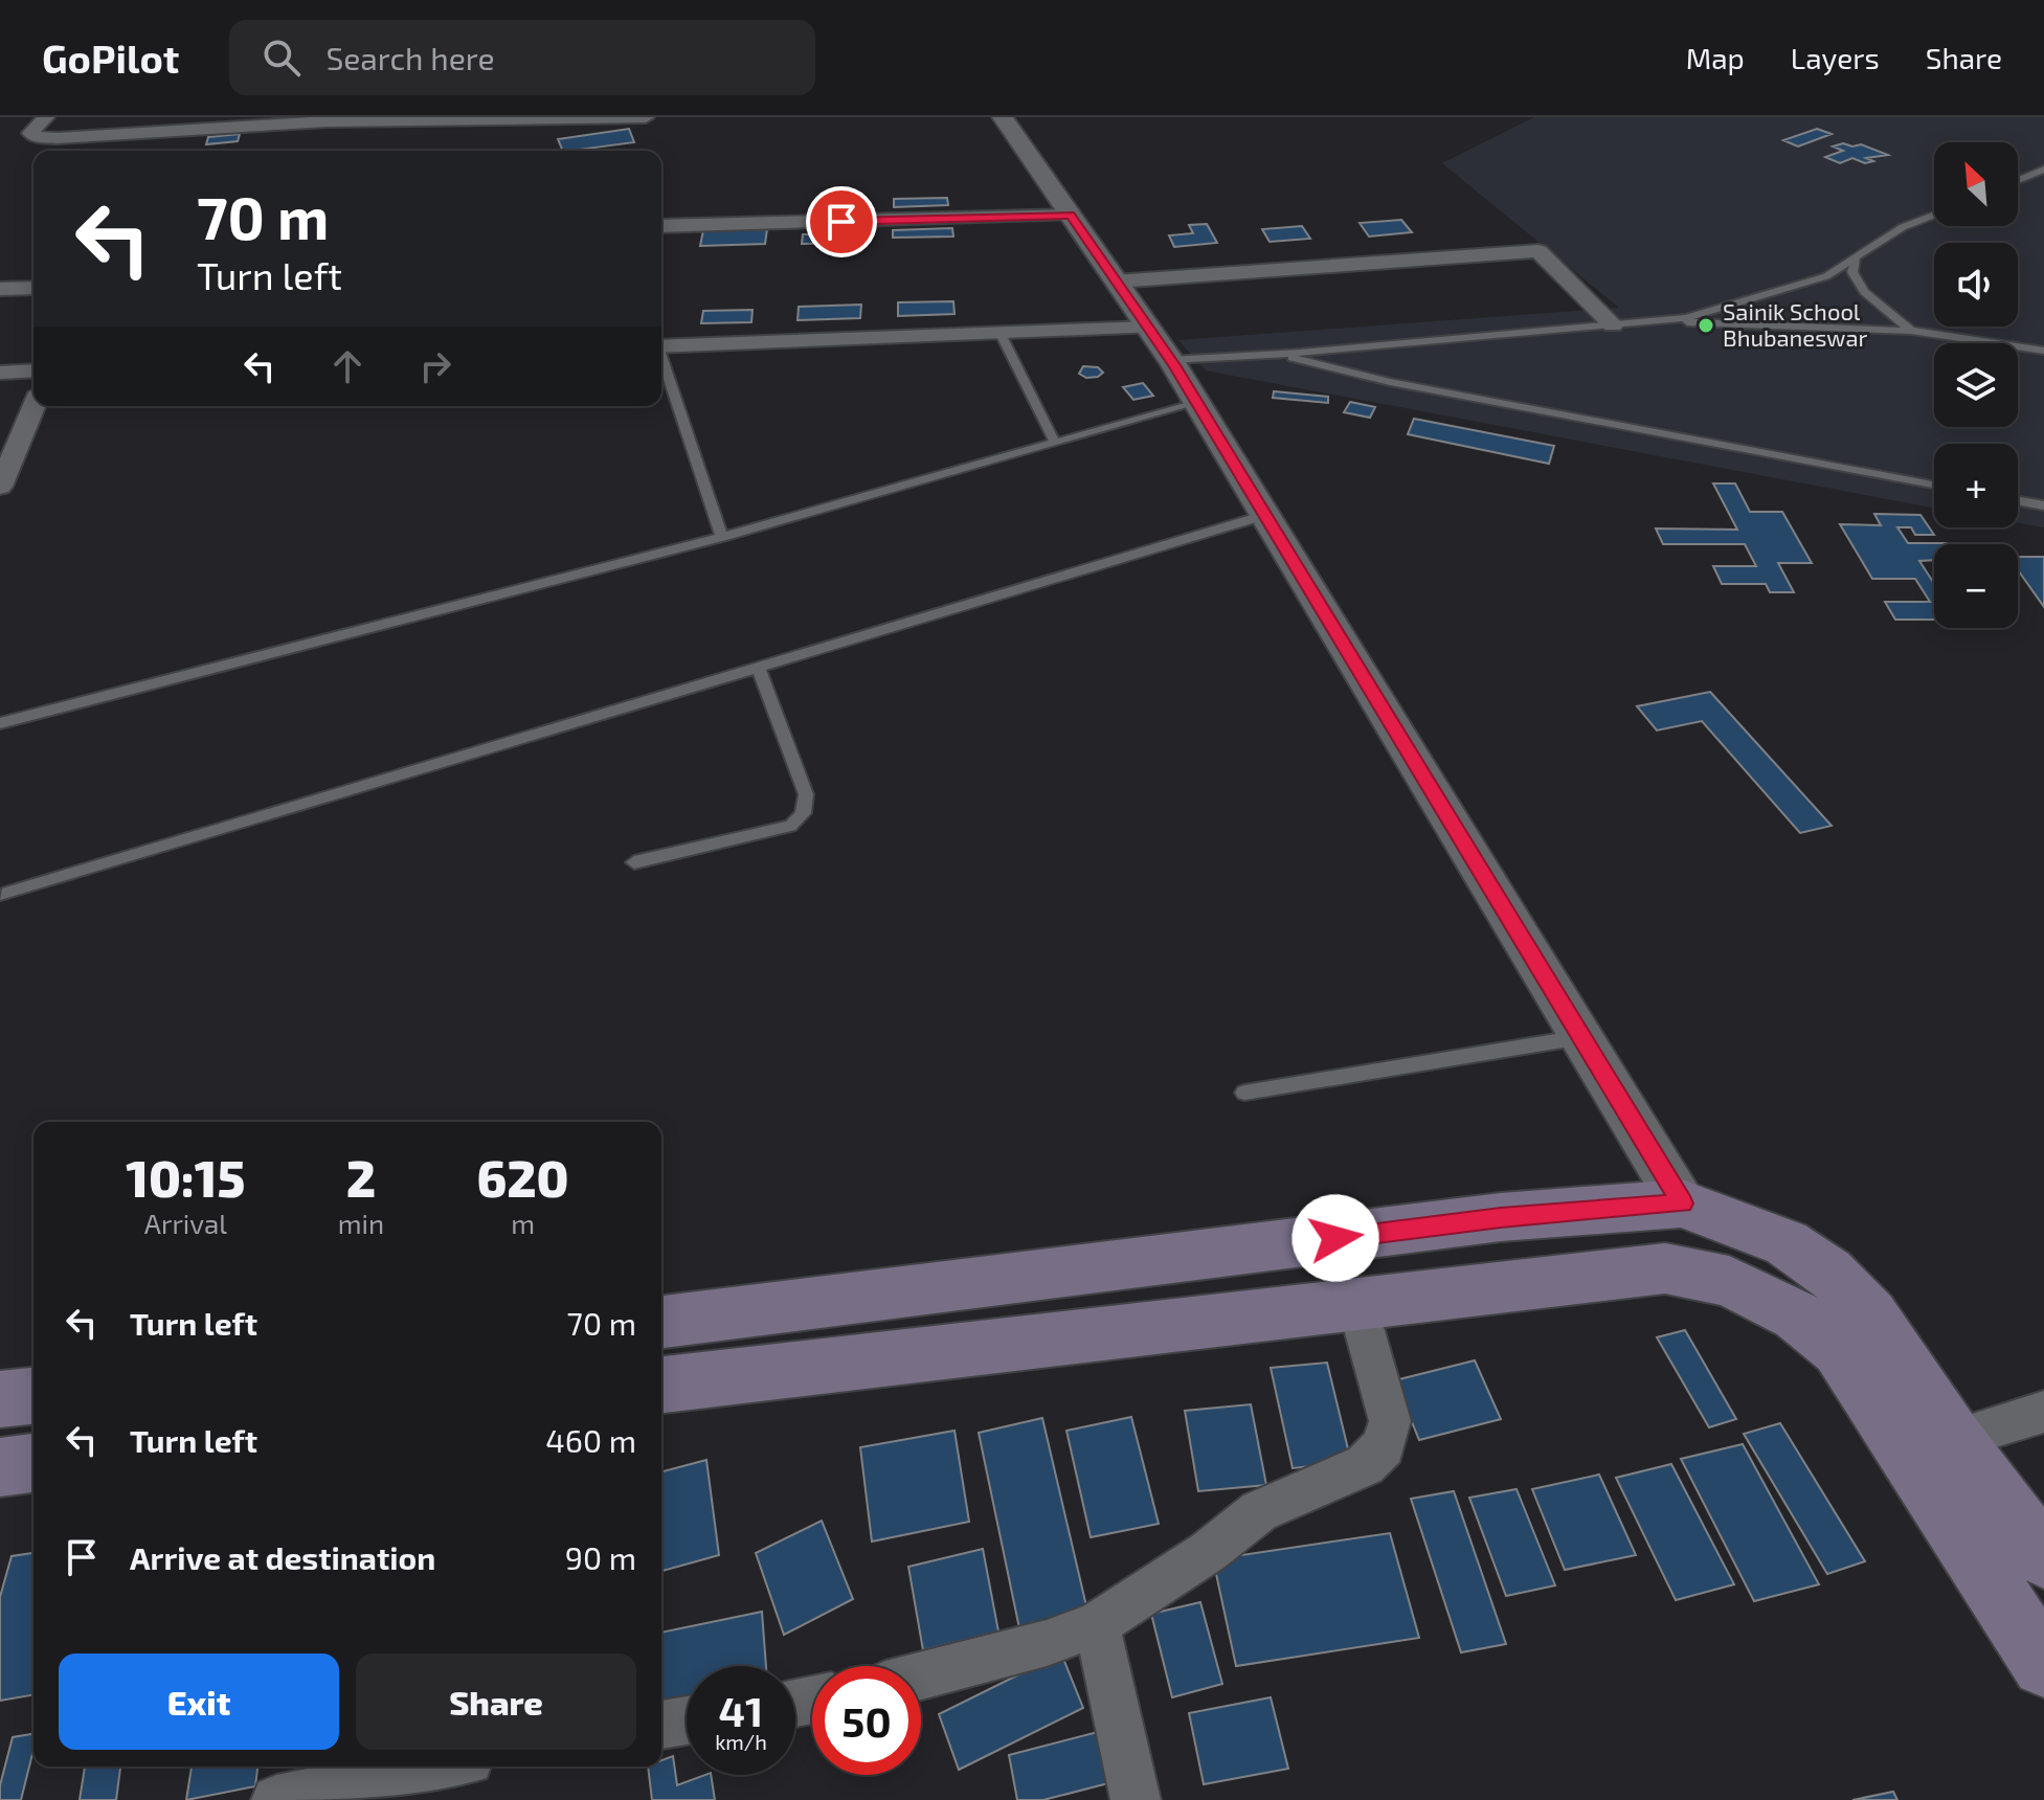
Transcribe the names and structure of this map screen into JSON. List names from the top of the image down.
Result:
{
  "places": ["Sainik School Bhubaneswar"],
  "north": "top left",
  "page": {
    "header": "GoPilot",
    "search": "Search here",
    "nav": ["Map", "Layers", "Share"],
    "map_buttons": ["+", "−"],
    "turn": ["70 m", "Turn left"],
    "eta": [
      "10:15",
      "Arrival",
      "2",
      "min",
      "620",
      "m"
    ],
    "list": [
      {
        "name": "Turn left",
        "value": "70 m"
      },
      {
        "name": "Turn left",
        "value": "460 m"
      },
      {
        "name": "Arrive at destination",
        "value": "90 m"
      }
    ],
    "buttons": ["Exit", "Share"],
    "speed": "41 km/h",
    "limit": "50"
  }
}
